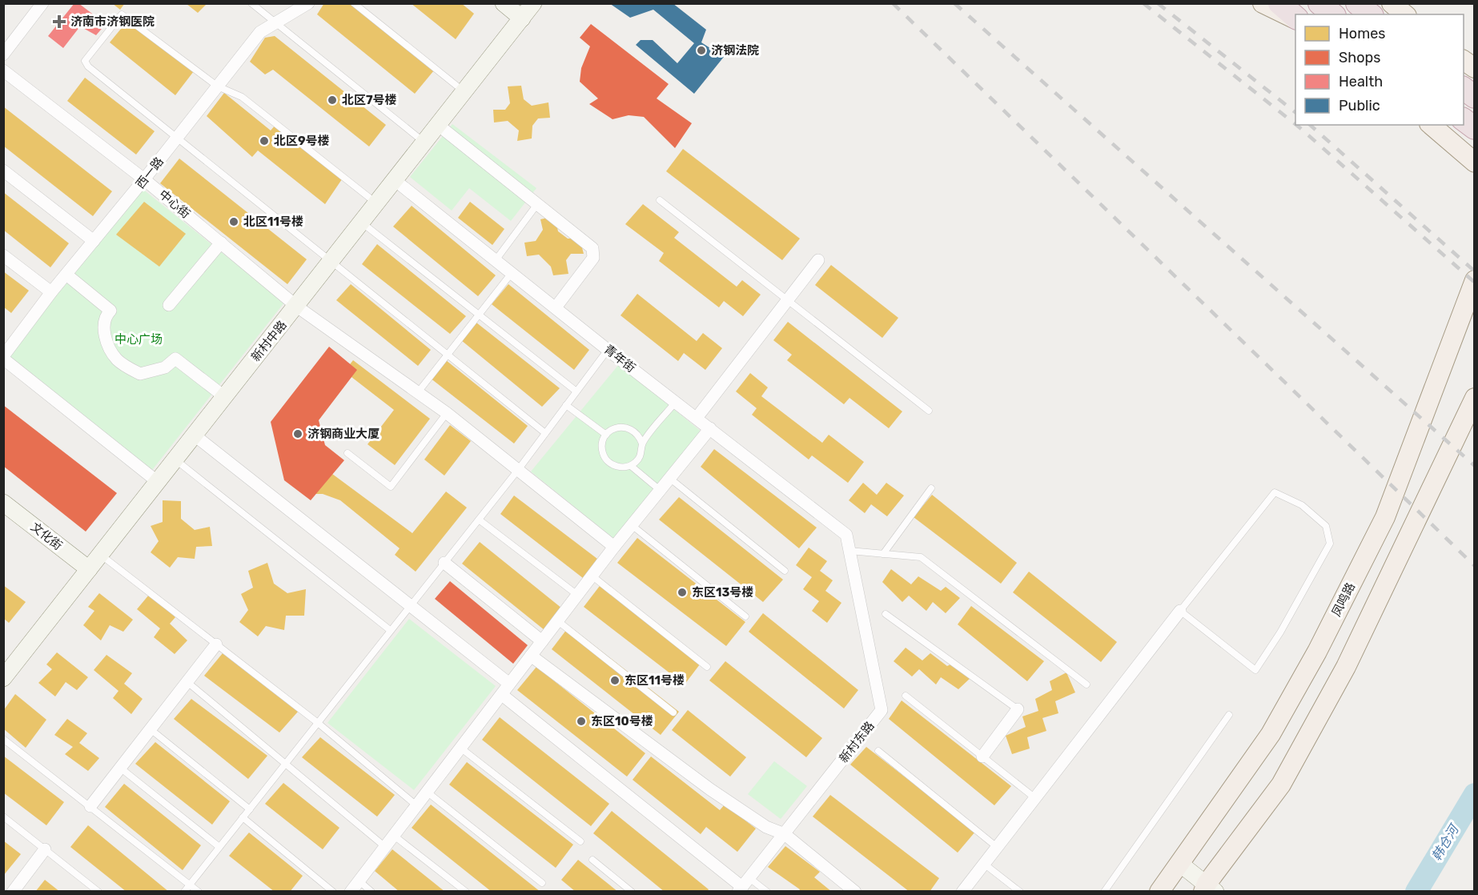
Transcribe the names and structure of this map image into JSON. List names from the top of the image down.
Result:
{
  "streets": {
    "main road": ["凤鸣路"],
    "street": [
      "西一路",
      "中心街",
      "新村中路",
      "青年街",
      "文化街",
      "新村东路"
    ]
  },
  "crossings": [
    ["西一路", "中心街"],
    ["中心街", "新村中路"],
    ["新村中路", "青年街"],
    ["新村中路", "文化街"],
    ["青年街", "新村东路"]
  ],
  "water": ["韩仓河"],
  "parks": ["中心广场"],
  "places": {
    "health": ["济南市济钢医院"],
    "other": [
      "济钢法院",
      "北区7号楼",
      "北区9号楼",
      "北区11号楼",
      "济钢商业大厦",
      "东区13号楼",
      "东区11号楼",
      "东区10号楼"
    ]
  },
  "legend": [
    "Homes",
    "Shops",
    "Health",
    "Public"
  ]
}
